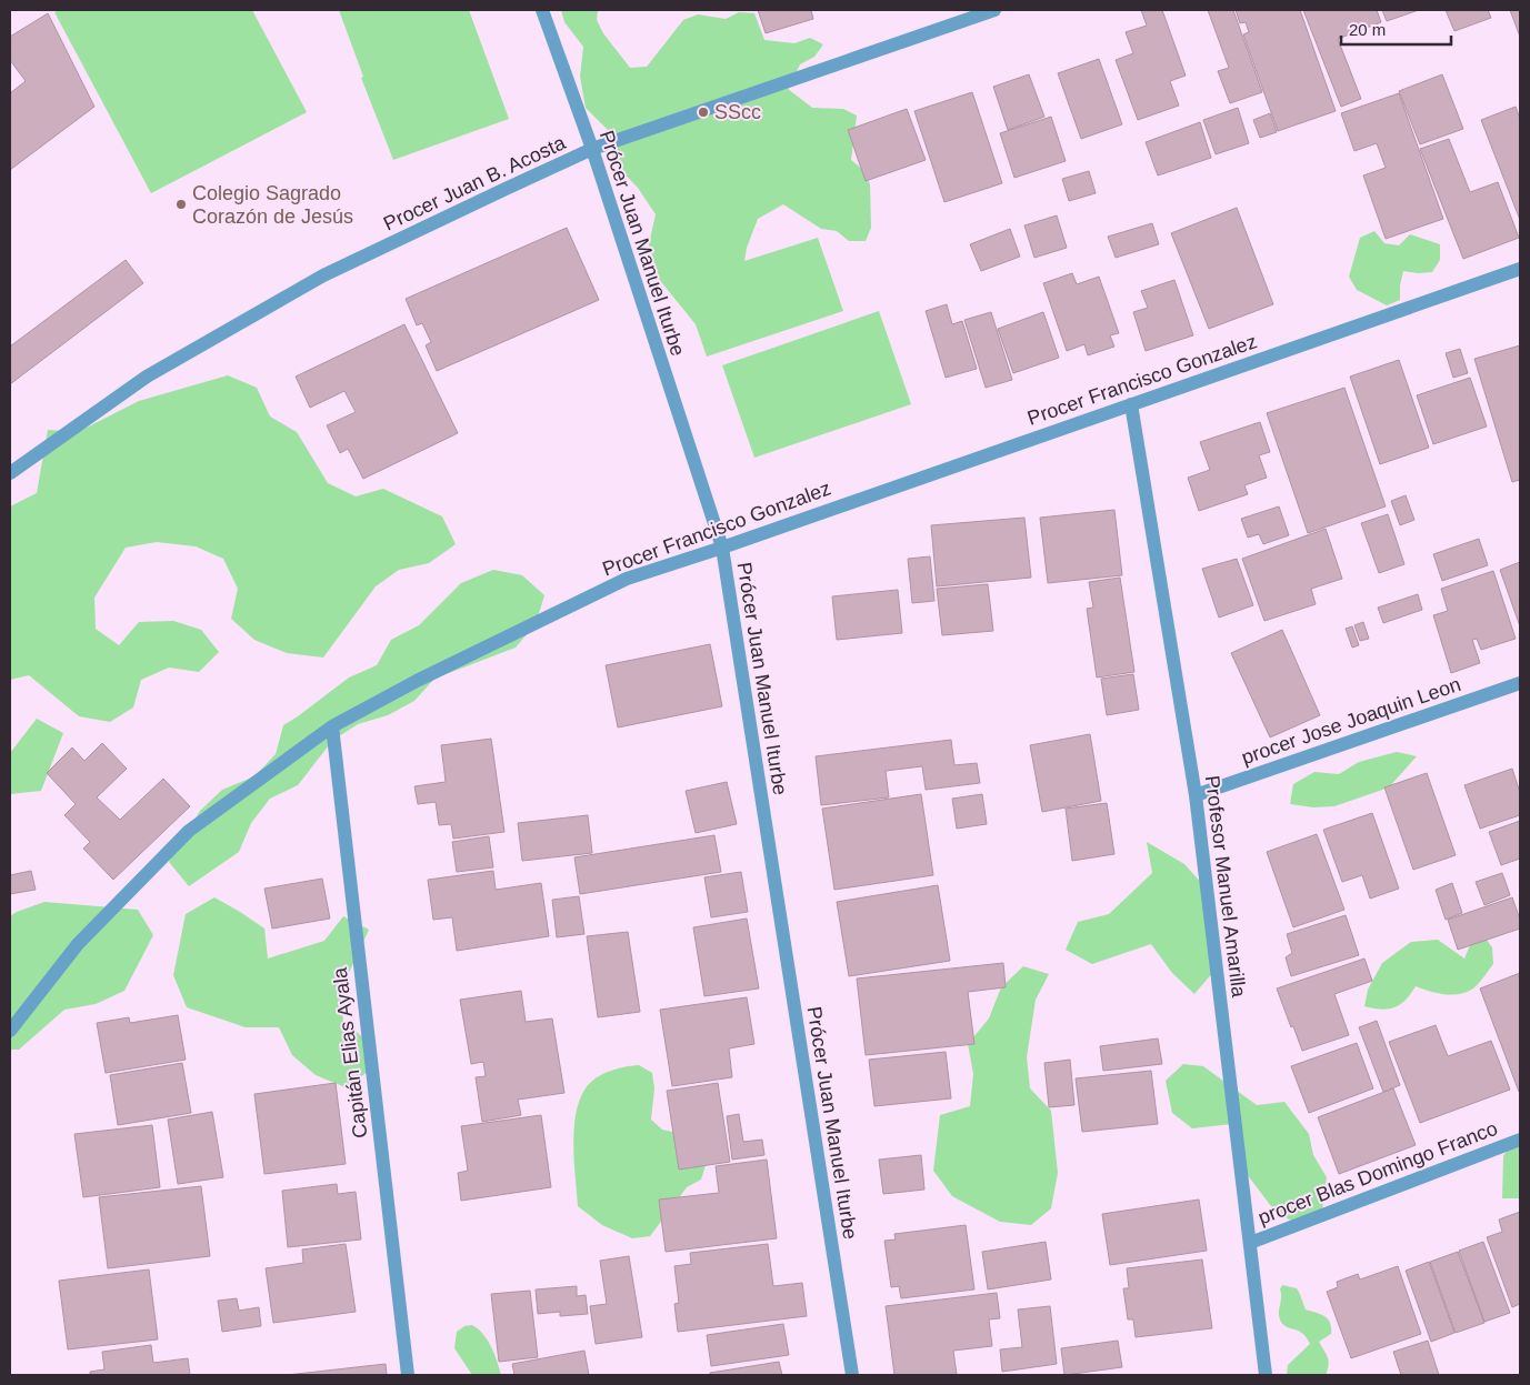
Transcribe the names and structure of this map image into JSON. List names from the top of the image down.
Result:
{
  "streets": {
    "street": [
      "Procer Juan B. Acosta",
      "Prócer Juan Manuel Iturbe",
      "Procer Francisco Gonzalez",
      "procer Jose Joaquin Leon",
      "Profesor Manuel Amarilla",
      "Capitán Elias Ayala",
      "procer Blas Domingo Franco"
    ]
  },
  "crossings": [
    ["Procer Juan B. Acosta", "Prócer Juan Manuel Iturbe"],
    ["Prócer Juan Manuel Iturbe", "Procer Francisco Gonzalez"],
    ["Procer Francisco Gonzalez", "Profesor Manuel Amarilla"],
    ["Procer Francisco Gonzalez", "Capitán Elias Ayala"],
    ["procer Jose Joaquin Leon", "Profesor Manuel Amarilla"],
    ["Profesor Manuel Amarilla", "procer Blas Domingo Franco"]
  ],
  "places": ["SScc", "Colegio Sagrado Corazón de Jesús"],
  "scale_bar": "20 m"
}
